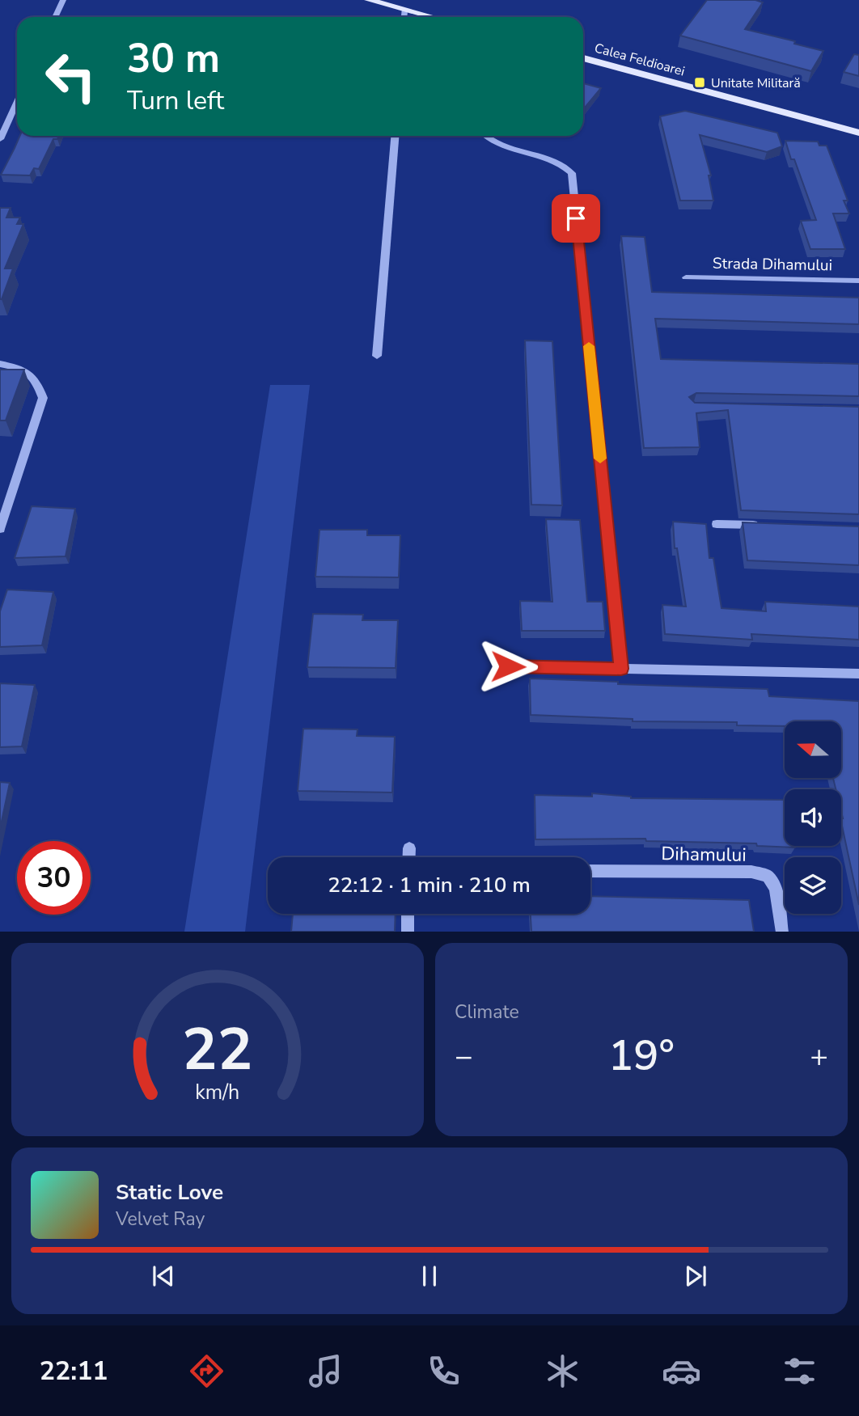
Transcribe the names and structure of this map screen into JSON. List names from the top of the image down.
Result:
{
  "streets": {
    "main road": ["Calea Feldioarei"],
    "street": ["Strada Dihamului", "Dihamului"]
  },
  "places": {
    "transit": ["Unitate Militară"]
  },
  "north": "left",
  "page": {
    "turn": ["30 m", "Turn left"],
    "limit": "30",
    "trip": "22:12 · 1 min · 210 m",
    "tile": "Climate",
    "heat": ["−", "19°", "+"],
    "song": ["Static Love", "Velvet Ray"],
    "tabs": "22:11",
    "gauge": ["22", "km/h"]
  }
}
